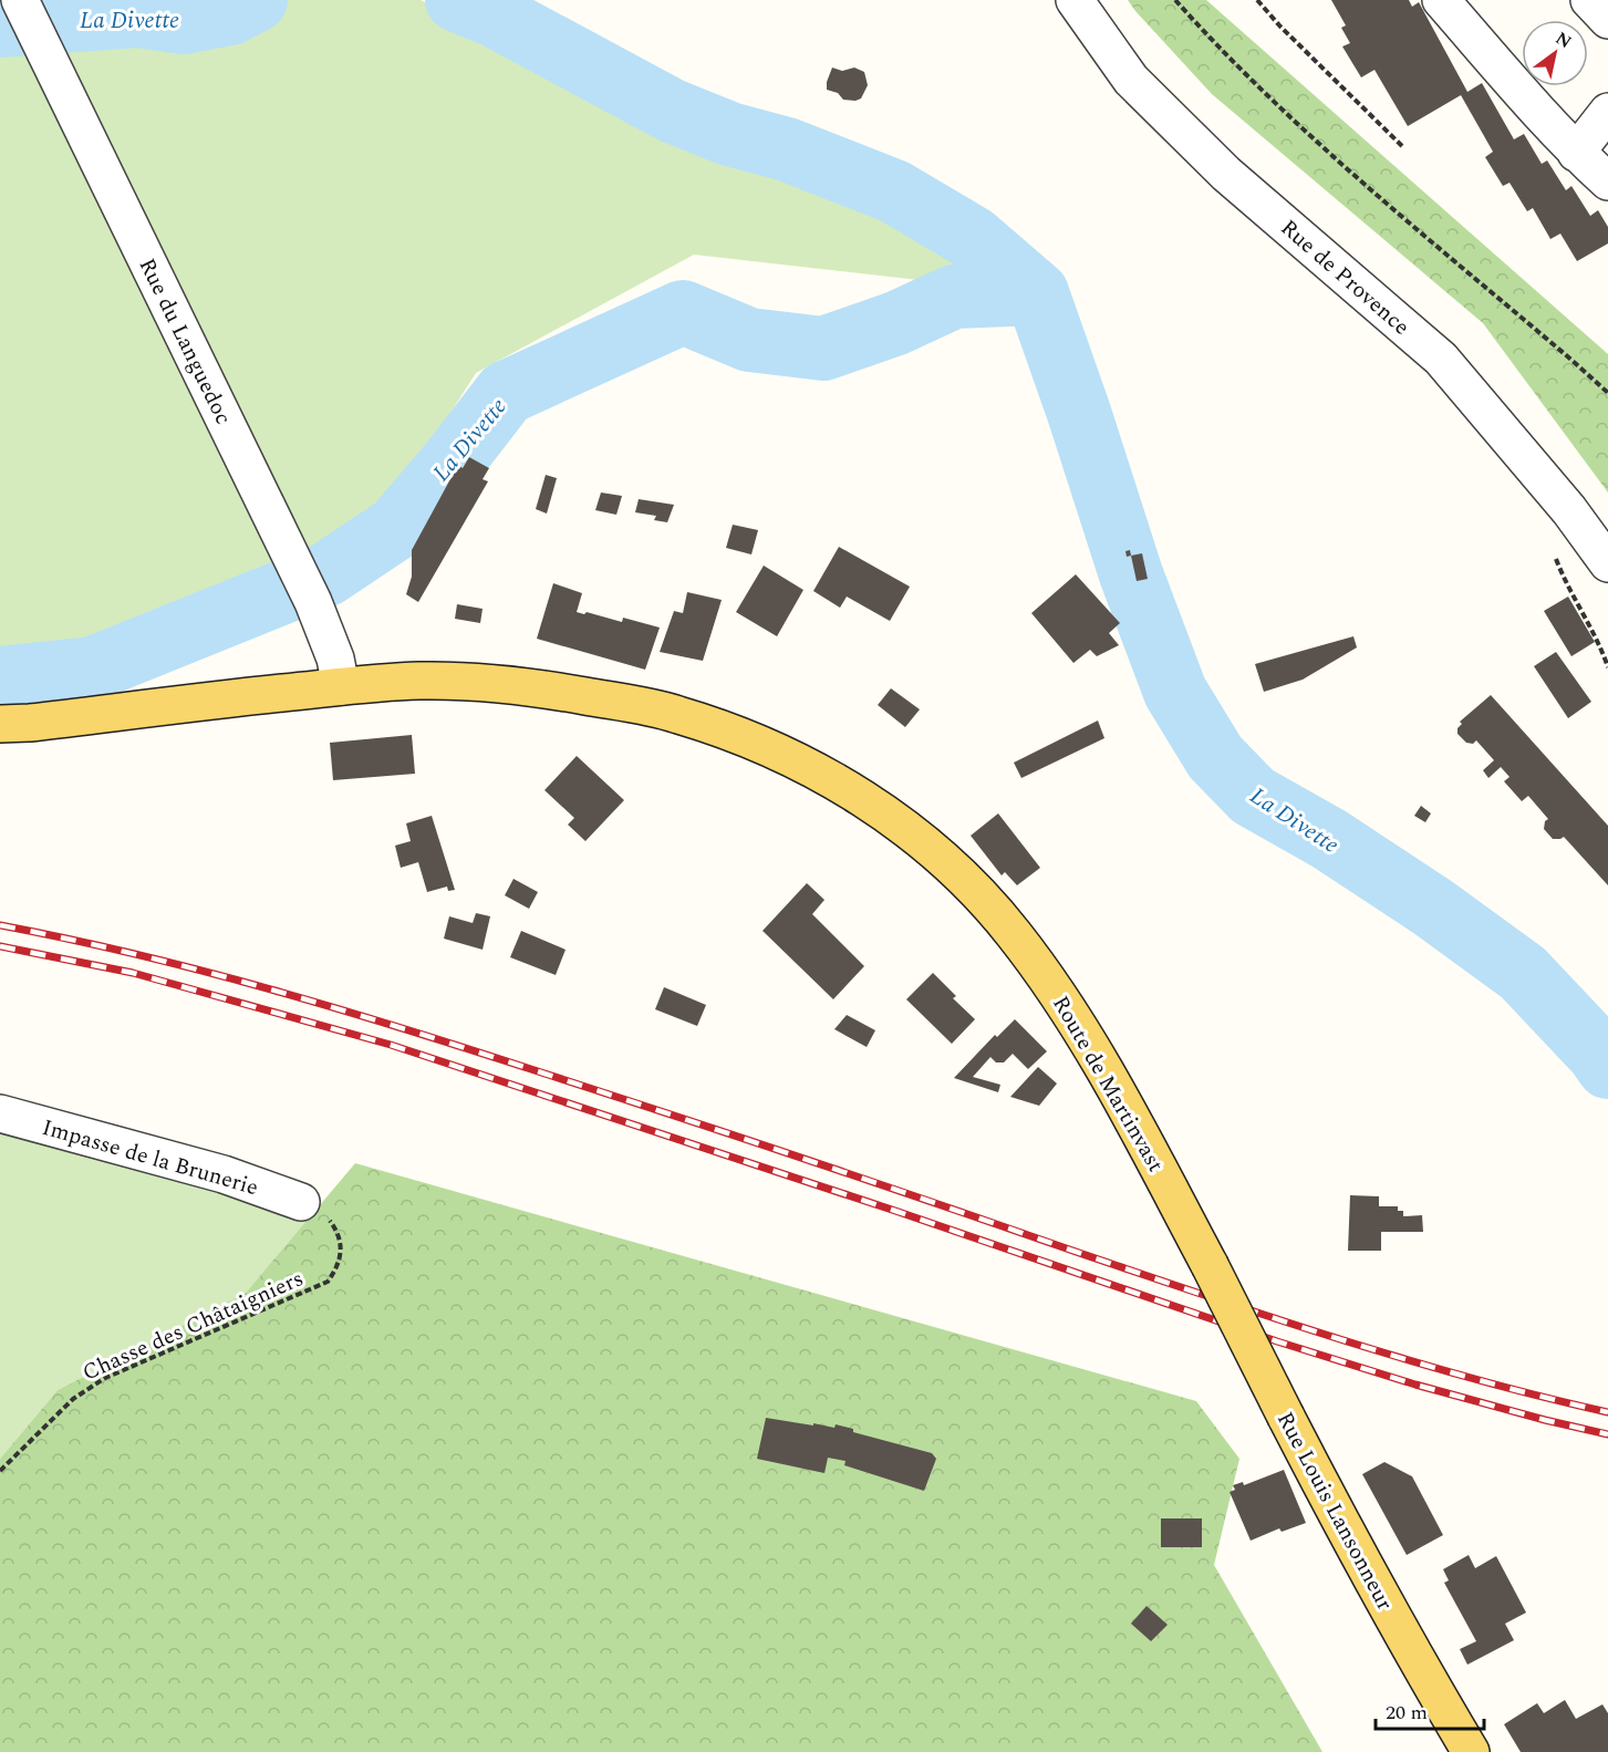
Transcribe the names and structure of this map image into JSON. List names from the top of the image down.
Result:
{
  "streets": {
    "main road": ["Route de Martinvast", "Rue Louis Lansonneur"],
    "street": ["Rue de Provence", "Rue du Languedoc", "Impasse de la Brunerie"],
    "path": ["Chasse des Châtaigniers"]
  },
  "crossings": [
    ["Rue du Languedoc", "Route de Martinvast"],
    ["Route de Martinvast", "Rue Louis Lansonneur"],
    ["Impasse de la Brunerie", "Chasse des Châtaigniers"]
  ],
  "water": ["La Divette"],
  "scale_bar": "20 m",
  "north": "top right"
}
